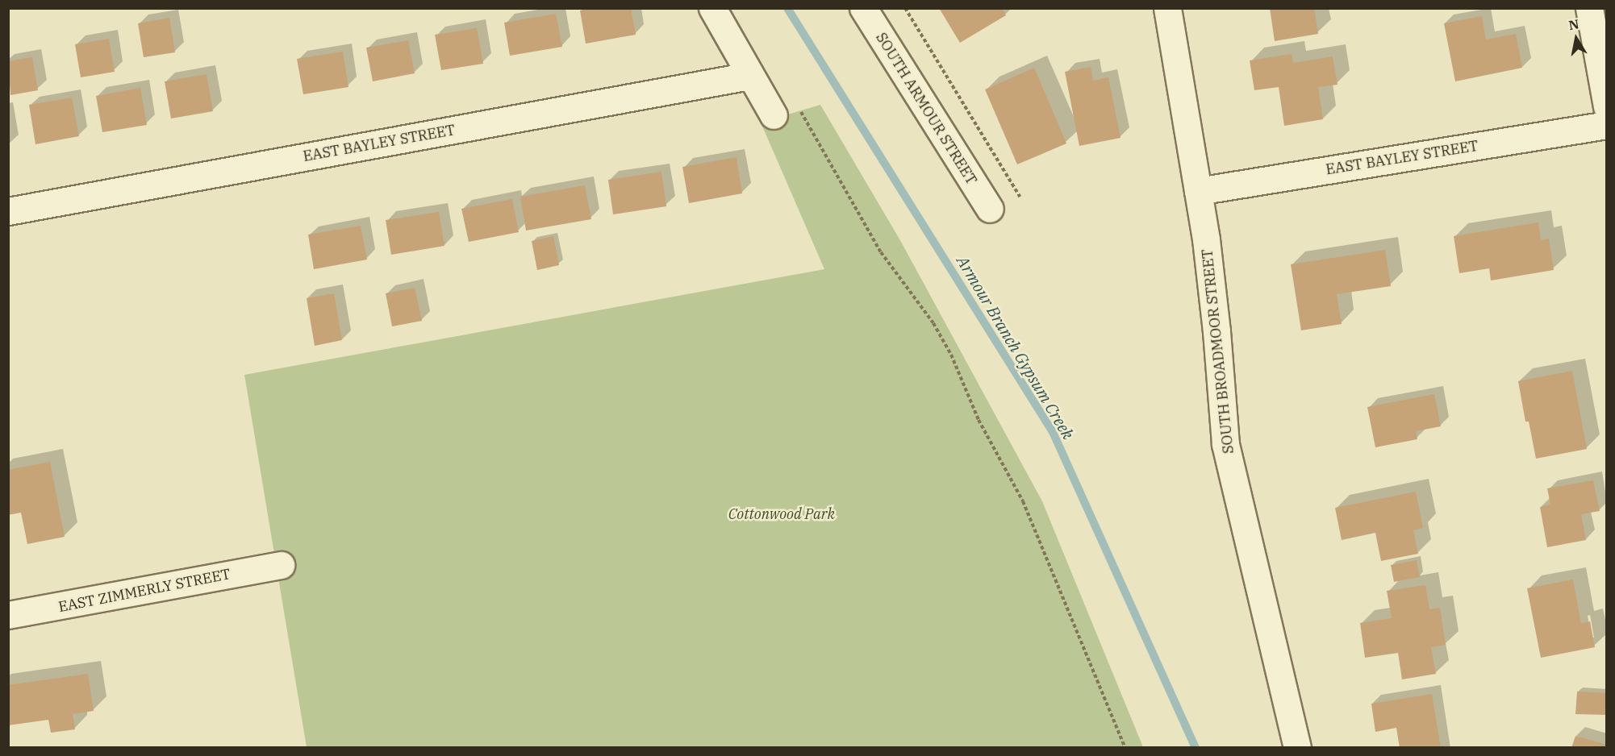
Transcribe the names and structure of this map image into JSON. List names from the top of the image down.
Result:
{
  "streets": {
    "street": [
      "SOUTH ARMOUR STREET",
      "EAST BAYLEY STREET",
      "SOUTH BROADMOOR STREET",
      "EAST ZIMMERLY STREET"
    ]
  },
  "crossings": [
    ["EAST BAYLEY STREET", "SOUTH BROADMOOR STREET"]
  ],
  "water": ["Armour Branch Gypsum Creek"],
  "parks": ["Cottonwood Park"],
  "north": "top"
}
